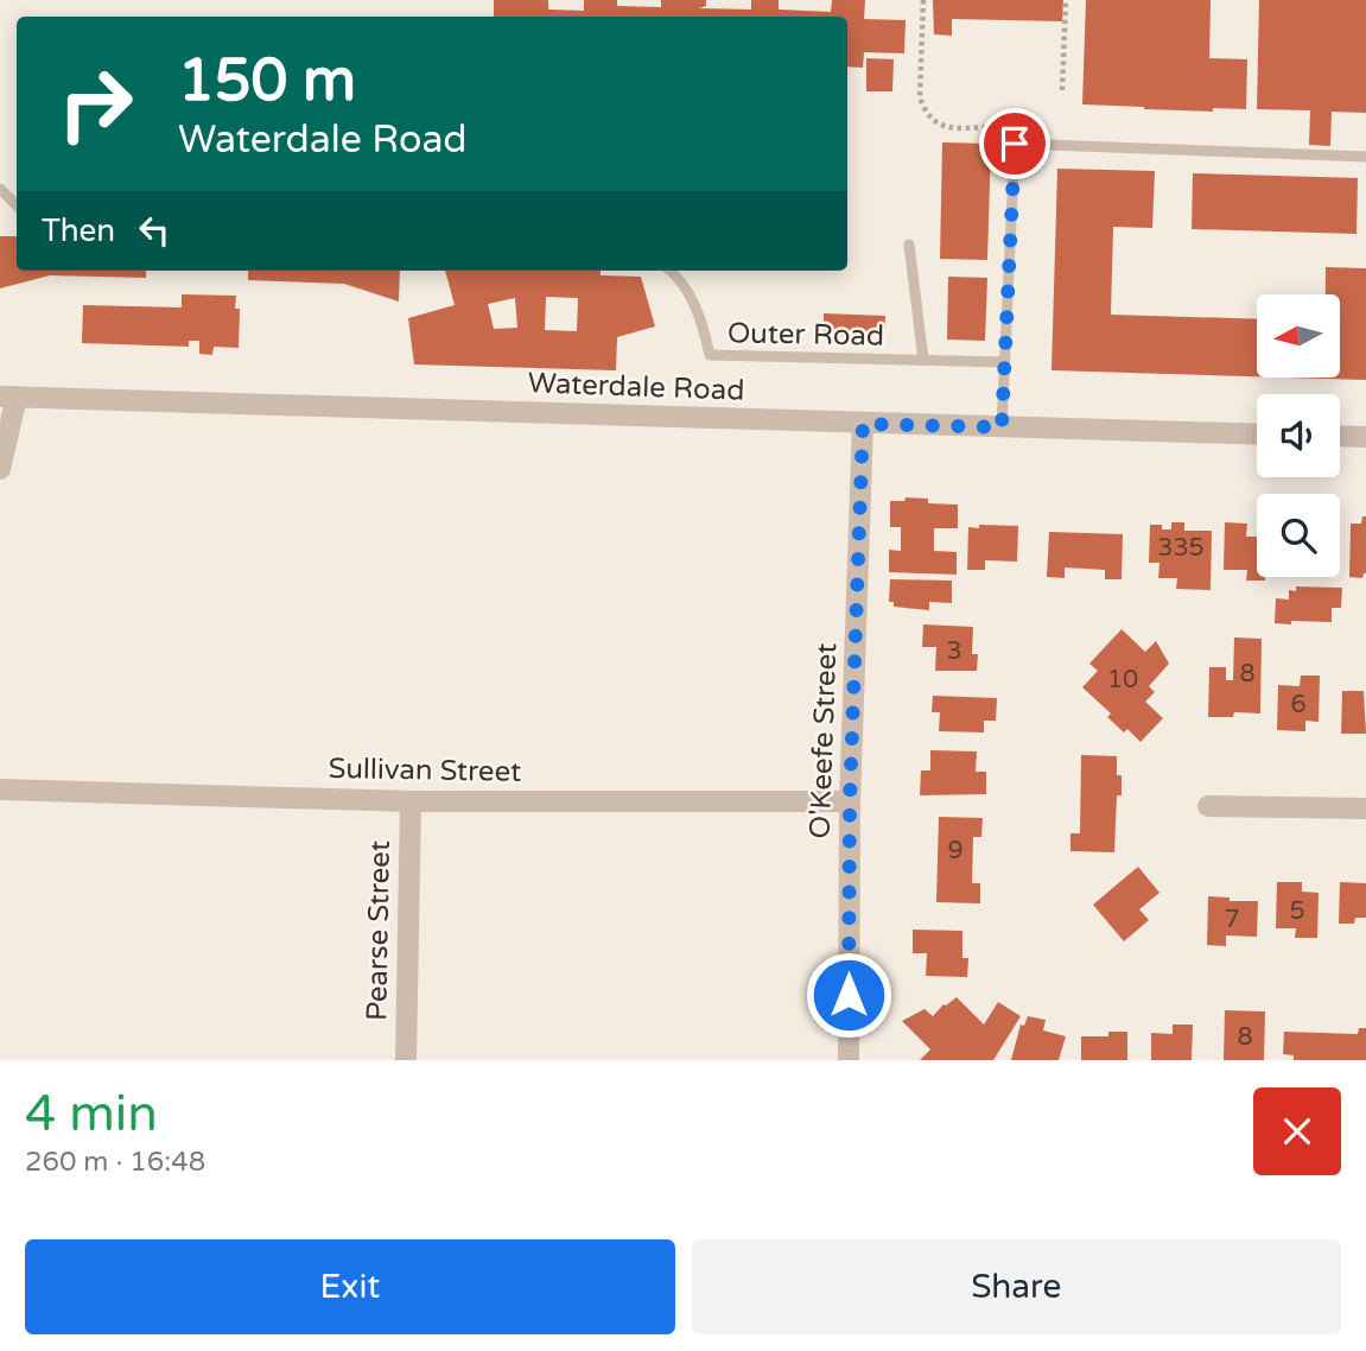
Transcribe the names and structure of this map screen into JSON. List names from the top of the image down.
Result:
{
  "streets": {
    "street": [
      "Waterdale Road",
      "O'Keefe Street",
      "Sullivan Street",
      "Pearse Street"
    ],
    "lane": ["Outer Road"]
  },
  "crossings": [
    ["Waterdale Road", "O'Keefe Street"],
    ["O'Keefe Street", "Sullivan Street"],
    ["Sullivan Street", "Pearse Street"]
  ],
  "house_numbers": [
    "335",
    "3",
    "8",
    "10",
    "6",
    "9",
    "5",
    "7",
    "8"
  ],
  "north": "left",
  "page": {
    "turn": ["150 m", "Waterdale Road"],
    "then": "Then",
    "heading": ["4 min", "260 m · 16:48"],
    "buttons": ["Exit", "Share"]
  }
}
